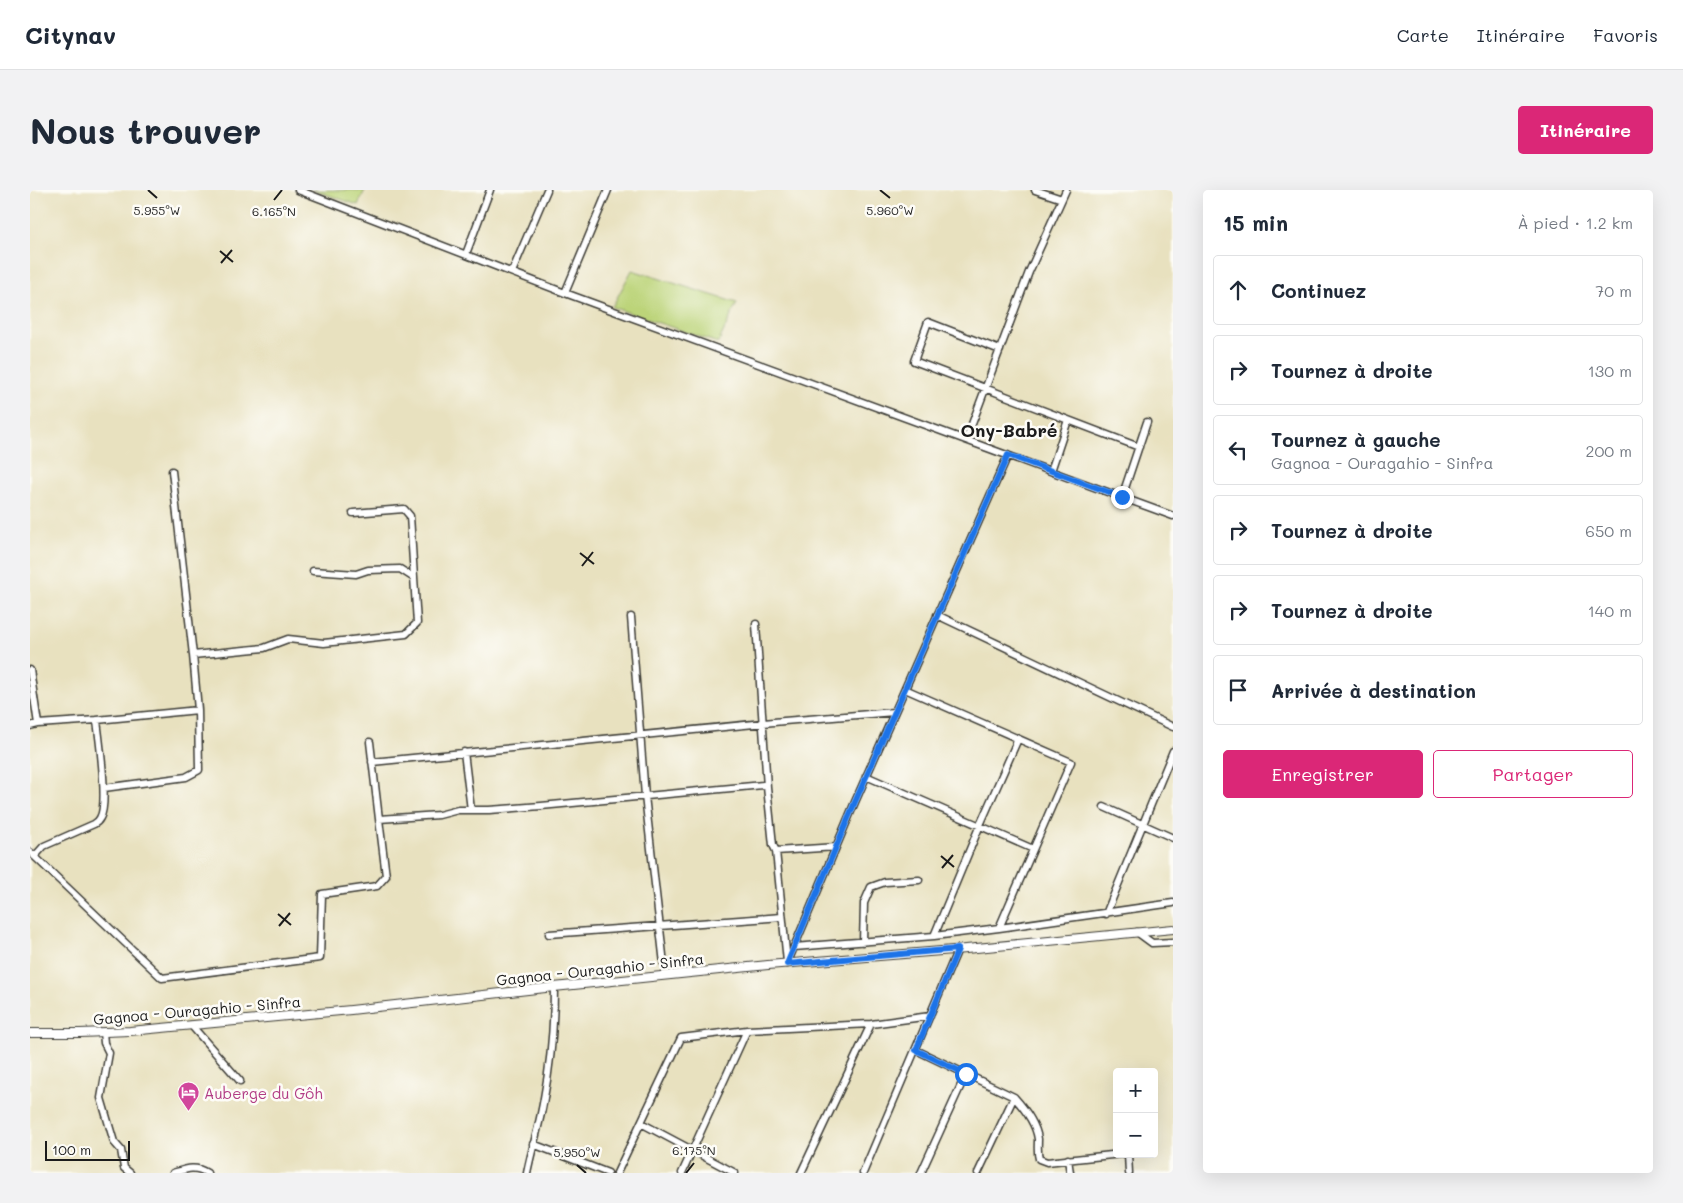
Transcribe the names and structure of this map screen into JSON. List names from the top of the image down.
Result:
{
  "streets": {
    "main road": ["Gagnoa - Ouragahio - Sinfra"]
  },
  "districts": ["Ony-Babré"],
  "places": {
    "hotel": ["Auberge du Gôh"]
  },
  "scale_bar": "100 m",
  "page": {
    "header": "Citynav",
    "nav": ["Carte", "Itinéraire", "Favoris"],
    "buttons": [
      "Itinéraire",
      ["Enregistrer", "Partager"]
    ],
    "title": "Nous trouver",
    "heading": ["15 min", "À pied · 1.2 km"],
    "list": [
      ["Continuez", "70 m"],
      ["Tournez à droite", "130 m"],
      ["Tournez à gauche", "Gagnoa - Ouragahio - Sinfra", "200 m"],
      ["Tournez à droite", "650 m"],
      ["Tournez à droite", "140 m"],
      "Arrivée à destination"
    ],
    "map_buttons": ["+", "−"],
    "scale": "100 m"
  },
  "coordinates": [
    "5.955°W",
    "5.960°W",
    "6.165°N",
    "6.175°N",
    "5.950°W"
  ]
}
